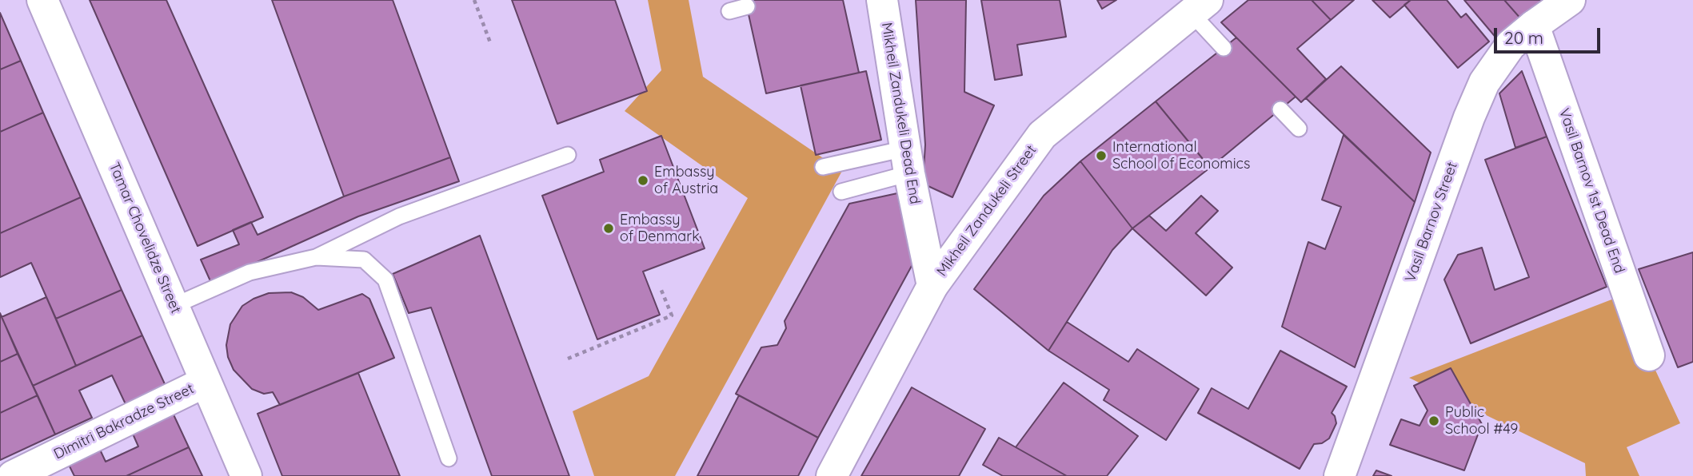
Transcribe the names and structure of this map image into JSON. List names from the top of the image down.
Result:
{
  "streets": {
    "street": [
      "Mikheil Zandukeli Dead End",
      "Vasil Barnov 1st Dead End",
      "Mikheil Zandukeli Street",
      "Vasil Barnov Street",
      "Tamar Chovelidze Street",
      "Dimitri Bakradze Street"
    ]
  },
  "crossings": [
    ["Mikheil Zandukeli Dead End", "Mikheil Zandukeli Street"],
    ["Vasil Barnov 1st Dead End", "Vasil Barnov Street"],
    ["Tamar Chovelidze Street", "Dimitri Bakradze Street"]
  ],
  "places": [
    "International School of Economics",
    "Embassy of Austria",
    "Embassy of Denmark",
    "Public School #49"
  ],
  "scale_bar": "20 m"
}
